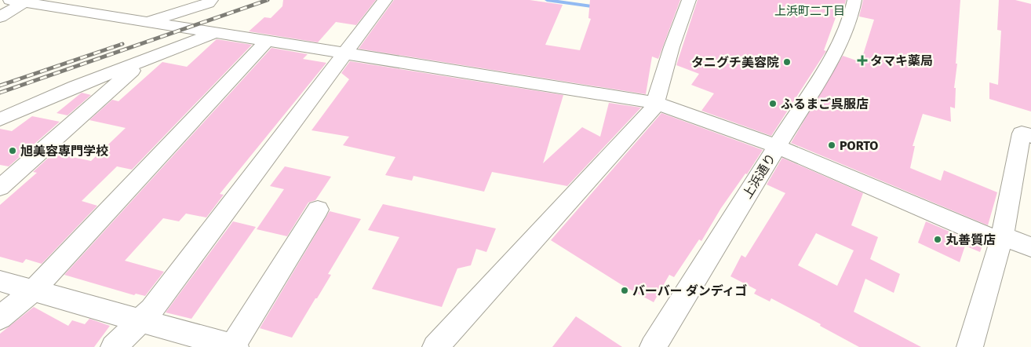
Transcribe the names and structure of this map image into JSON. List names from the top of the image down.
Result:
{
  "streets": {
    "street": ["上浜通り"]
  },
  "districts": ["上浜町二丁目"],
  "places": {
    "health": ["タマキ薬局"],
    "other": [
      "タニグチ美容院",
      "ふるまご呉服店",
      "PORTO",
      "旭美容専門学校",
      "丸善質店",
      "バーバー ダンディゴ"
    ]
  }
}
